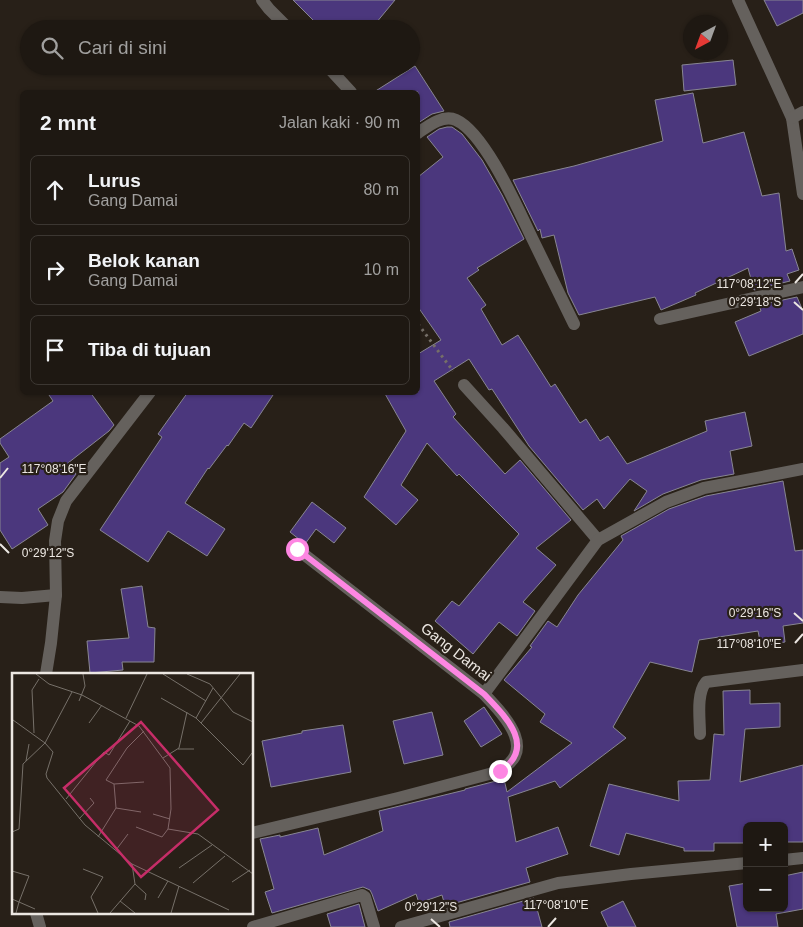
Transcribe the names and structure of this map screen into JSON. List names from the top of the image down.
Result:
{
  "streets": {
    "street": ["Gang Damai"]
  },
  "north": "bottom left",
  "page": {
    "search": "Cari di sini",
    "heading": ["2 mnt", "Jalan kaki · 90 m"],
    "list": [
      ["Lurus", "Gang Damai", "80 m"],
      ["Belok kanan", "Gang Damai", "10 m"],
      "Tiba di tujuan"
    ],
    "map_buttons": ["+", "−"]
  },
  "coordinates": [
    "117°08'12\"E",
    "0°29'18\"S",
    "117°08'16\"E",
    "0°29'12\"S",
    "0°29'16\"S",
    "117°08'10\"E"
  ]
}
